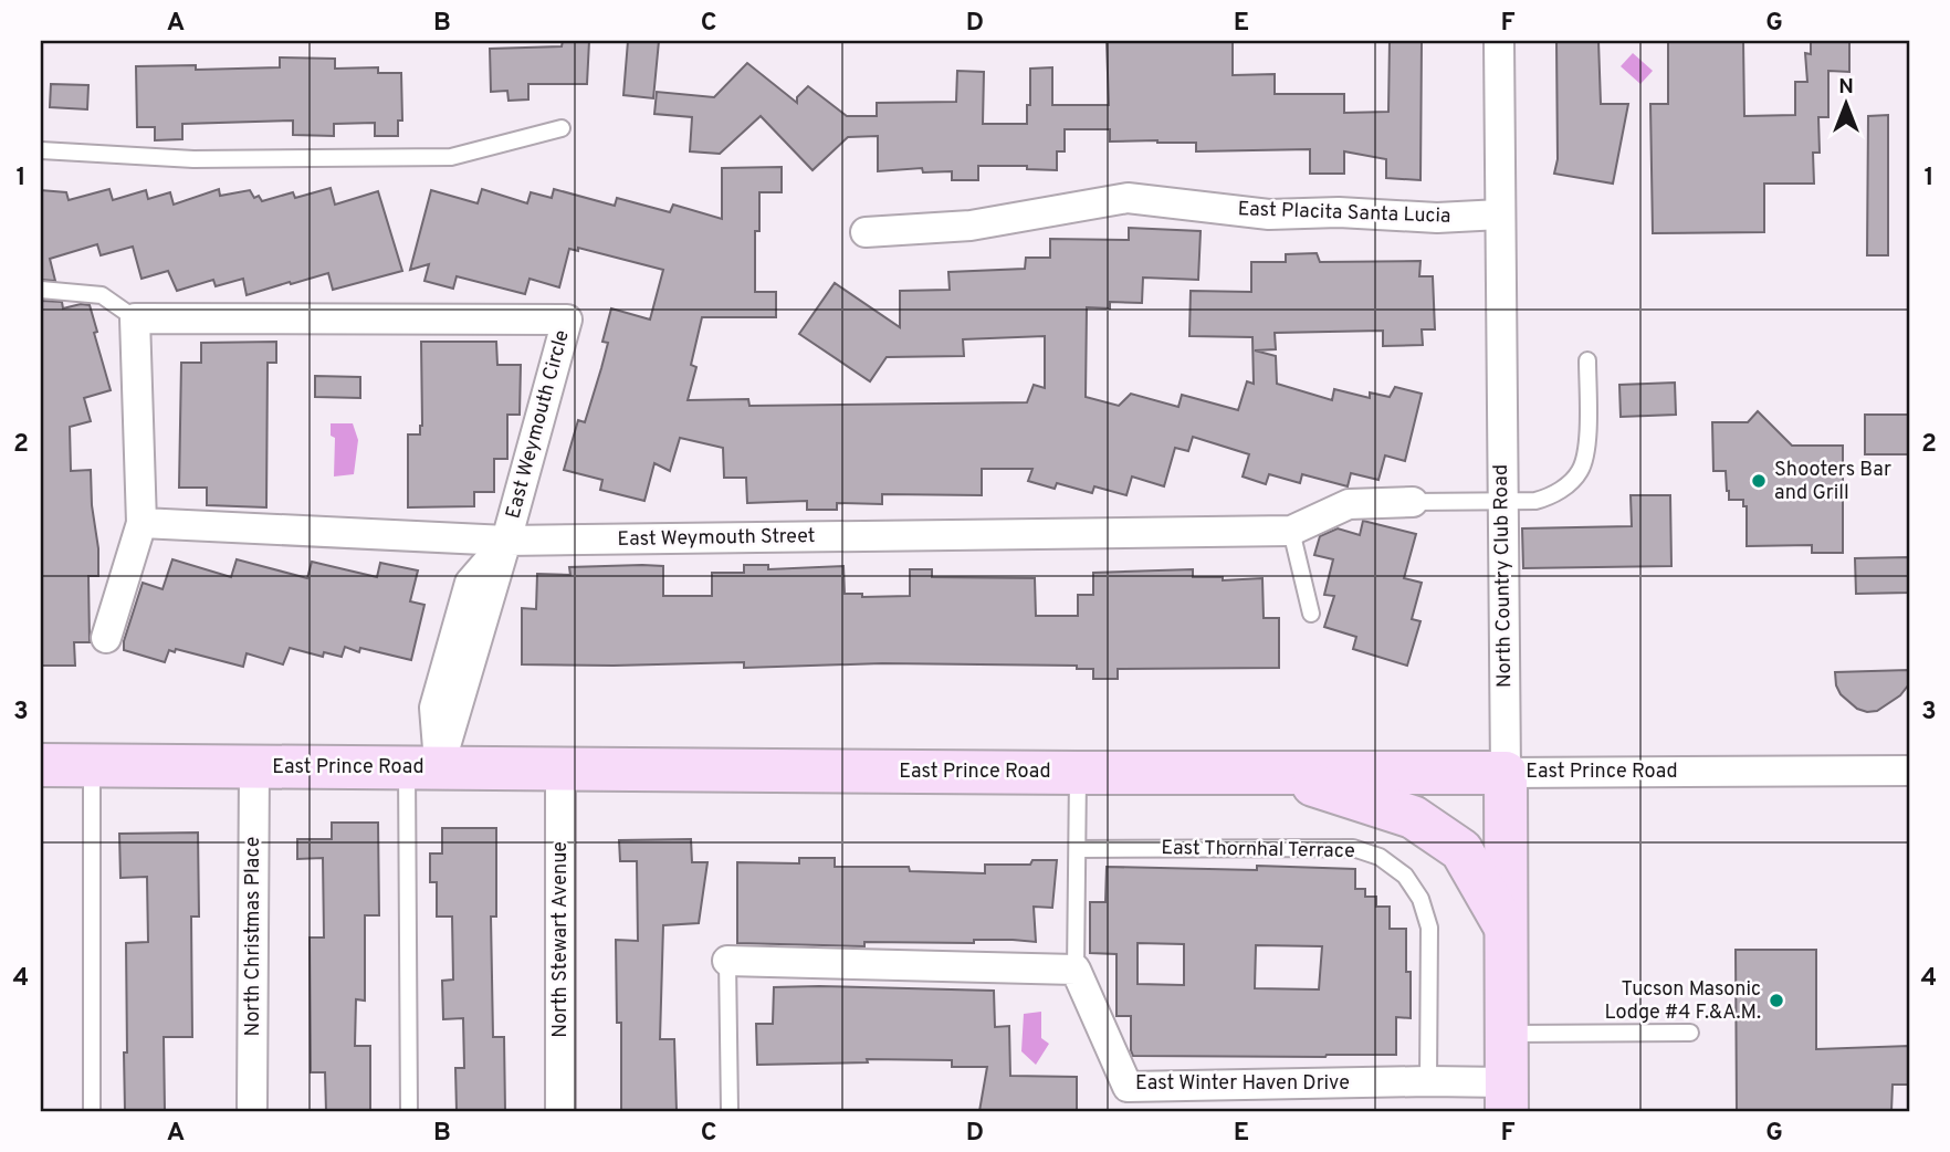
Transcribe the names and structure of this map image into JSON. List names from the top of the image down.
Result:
{
  "streets": {
    "main road": ["North Country Club Road", "East Prince Road"],
    "street": [
      "East Placita Santa Lucia",
      "East Weymouth Circle",
      "East Weymouth Street",
      "North Christmas Place",
      "North Stewart Avenue",
      "East Winter Haven Drive"
    ],
    "lane": ["East Thornhal Terrace"]
  },
  "crossings": [
    ["East Placita Santa Lucia", "North Country Club Road"],
    ["East Weymouth Circle", "East Weymouth Street"],
    ["East Weymouth Street", "North Country Club Road"],
    ["North Country Club Road", "East Prince Road"],
    ["North Country Club Road", "East Winter Haven Drive"],
    ["East Prince Road", "North Christmas Place"],
    ["East Prince Road", "North Stewart Avenue"],
    ["East Thornhal Terrace", "East Winter Haven Drive"]
  ],
  "places": ["Shooters Bar and Grill", "Tucson Masonic Lodge #4 F.&A.M."],
  "north": "top",
  "grid": {
    "columns": [
      "A",
      "B",
      "C",
      "D",
      "E",
      "F",
      "G"
    ],
    "rows": [
      "1",
      "2",
      "3",
      "4"
    ]
  }
}
